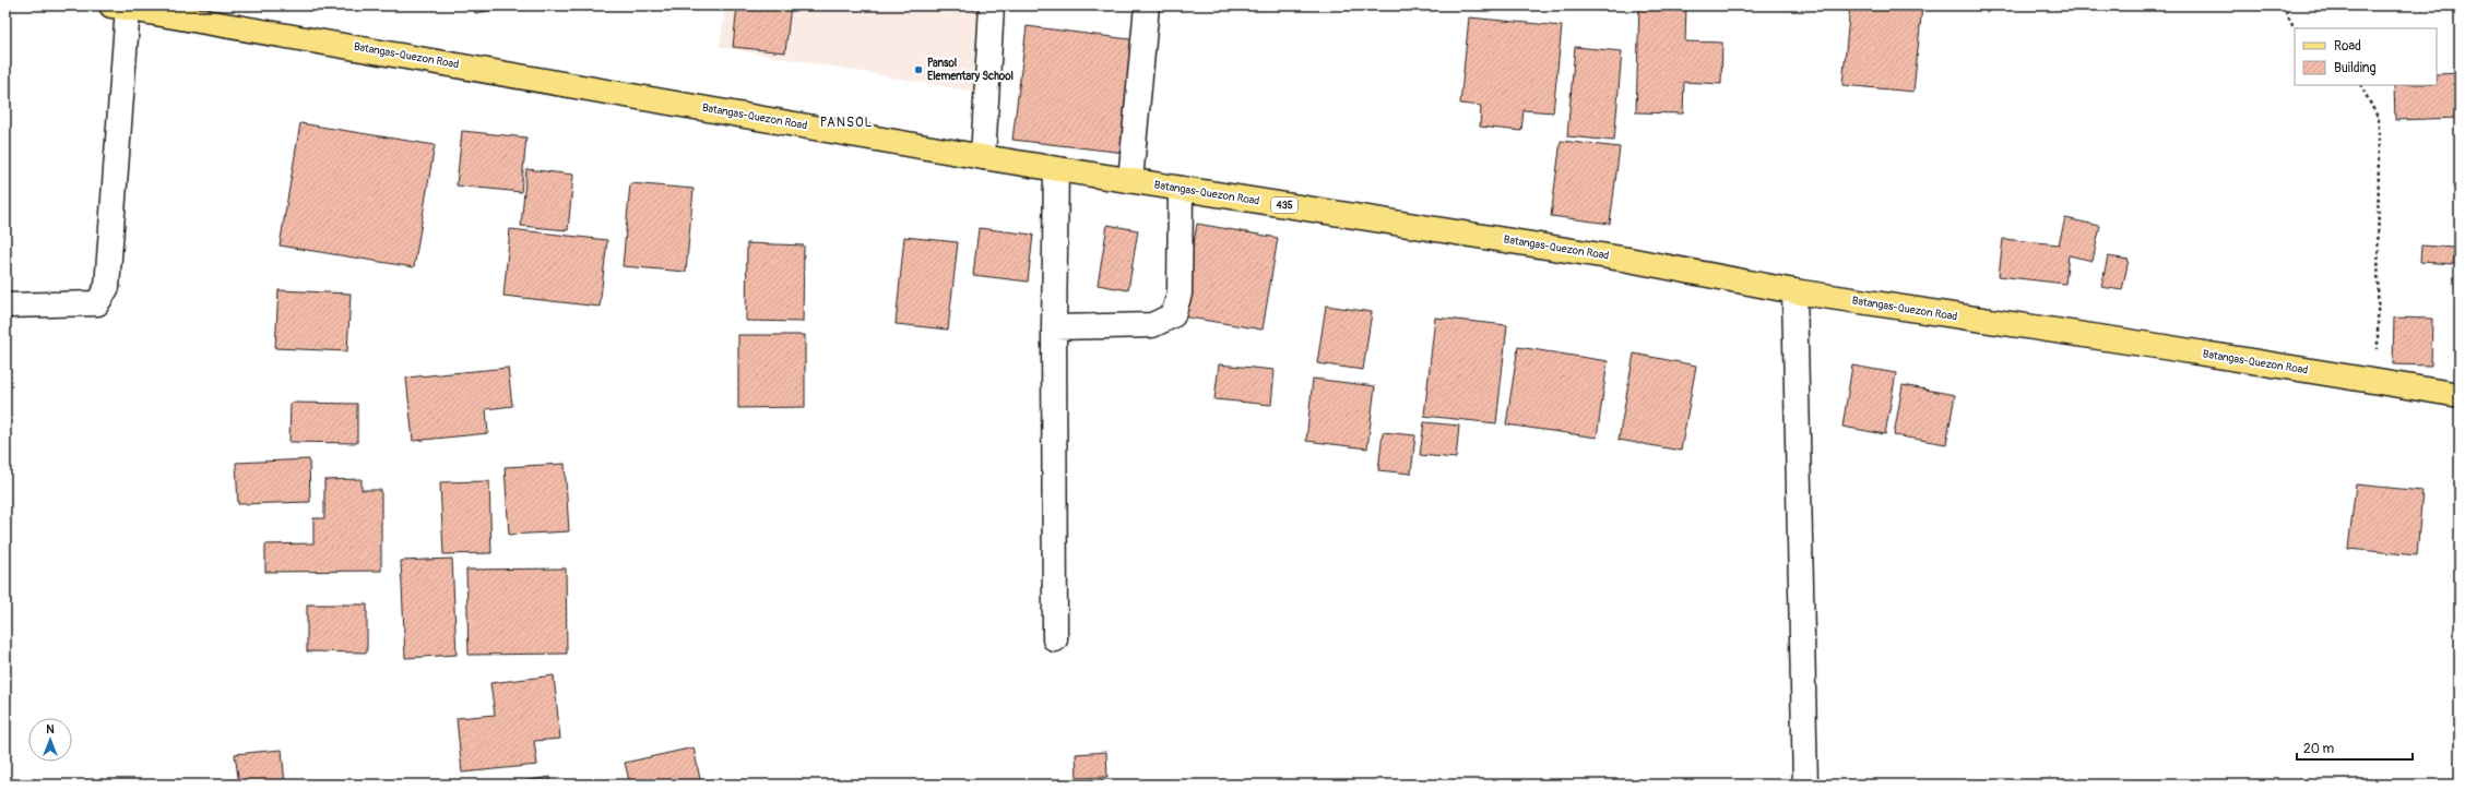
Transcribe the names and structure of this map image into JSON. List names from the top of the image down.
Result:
{
  "streets": {
    "main road": ["Batangas-Quezon Road", "435"]
  },
  "districts": ["PANSOL"],
  "places": ["Pansol Elementary School"],
  "legend": ["Road", "Building"],
  "scale_bar": "20 m",
  "north": "top"
}
